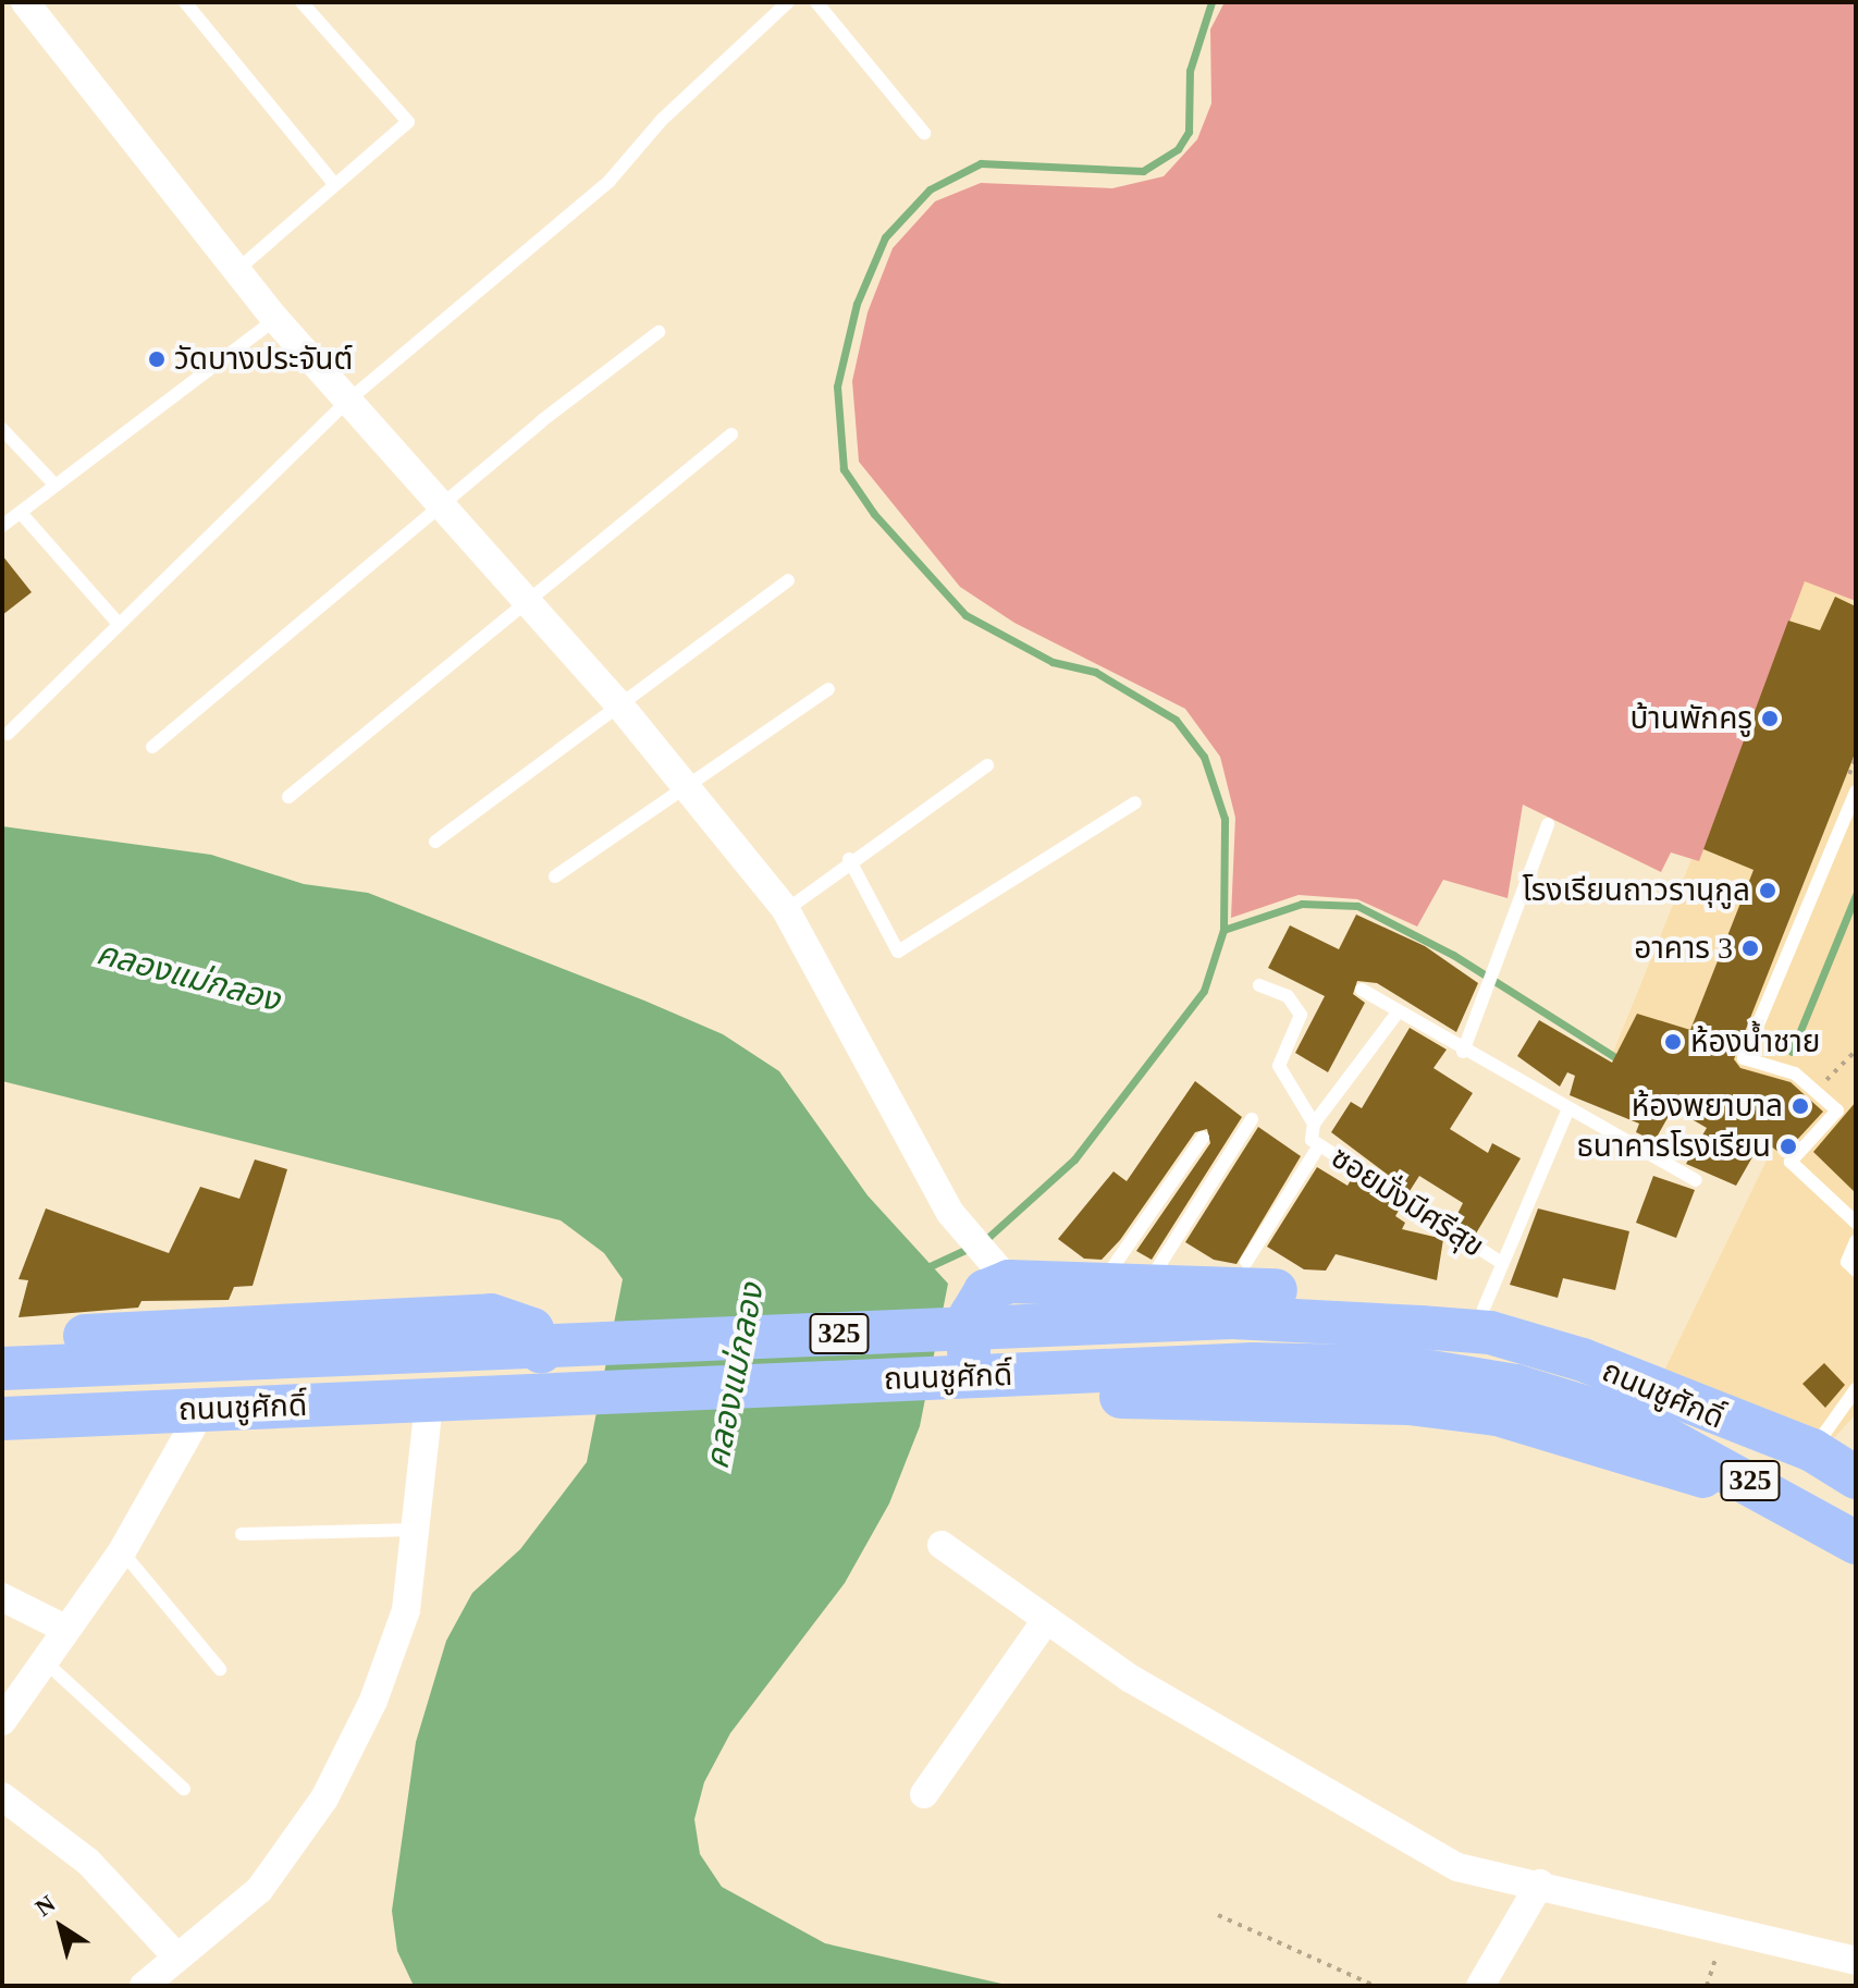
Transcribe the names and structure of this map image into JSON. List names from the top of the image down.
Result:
{
  "streets": {
    "main road": ["325", "ถนนชูศักดิ์"],
    "lane": ["ซอยมั่งมีศรีสุข"]
  },
  "water": ["คลองแม่กลอง"],
  "places": [
    "วัดบางประจันต์",
    "บ้านพักครู",
    "โรงเรียนถาวรานุกูล",
    "อาคาร 3",
    "ห้องน้ำชาย",
    "ห้องพยาบาล",
    "ธนาคารโรงเรียน"
  ],
  "north": "top left"
}
